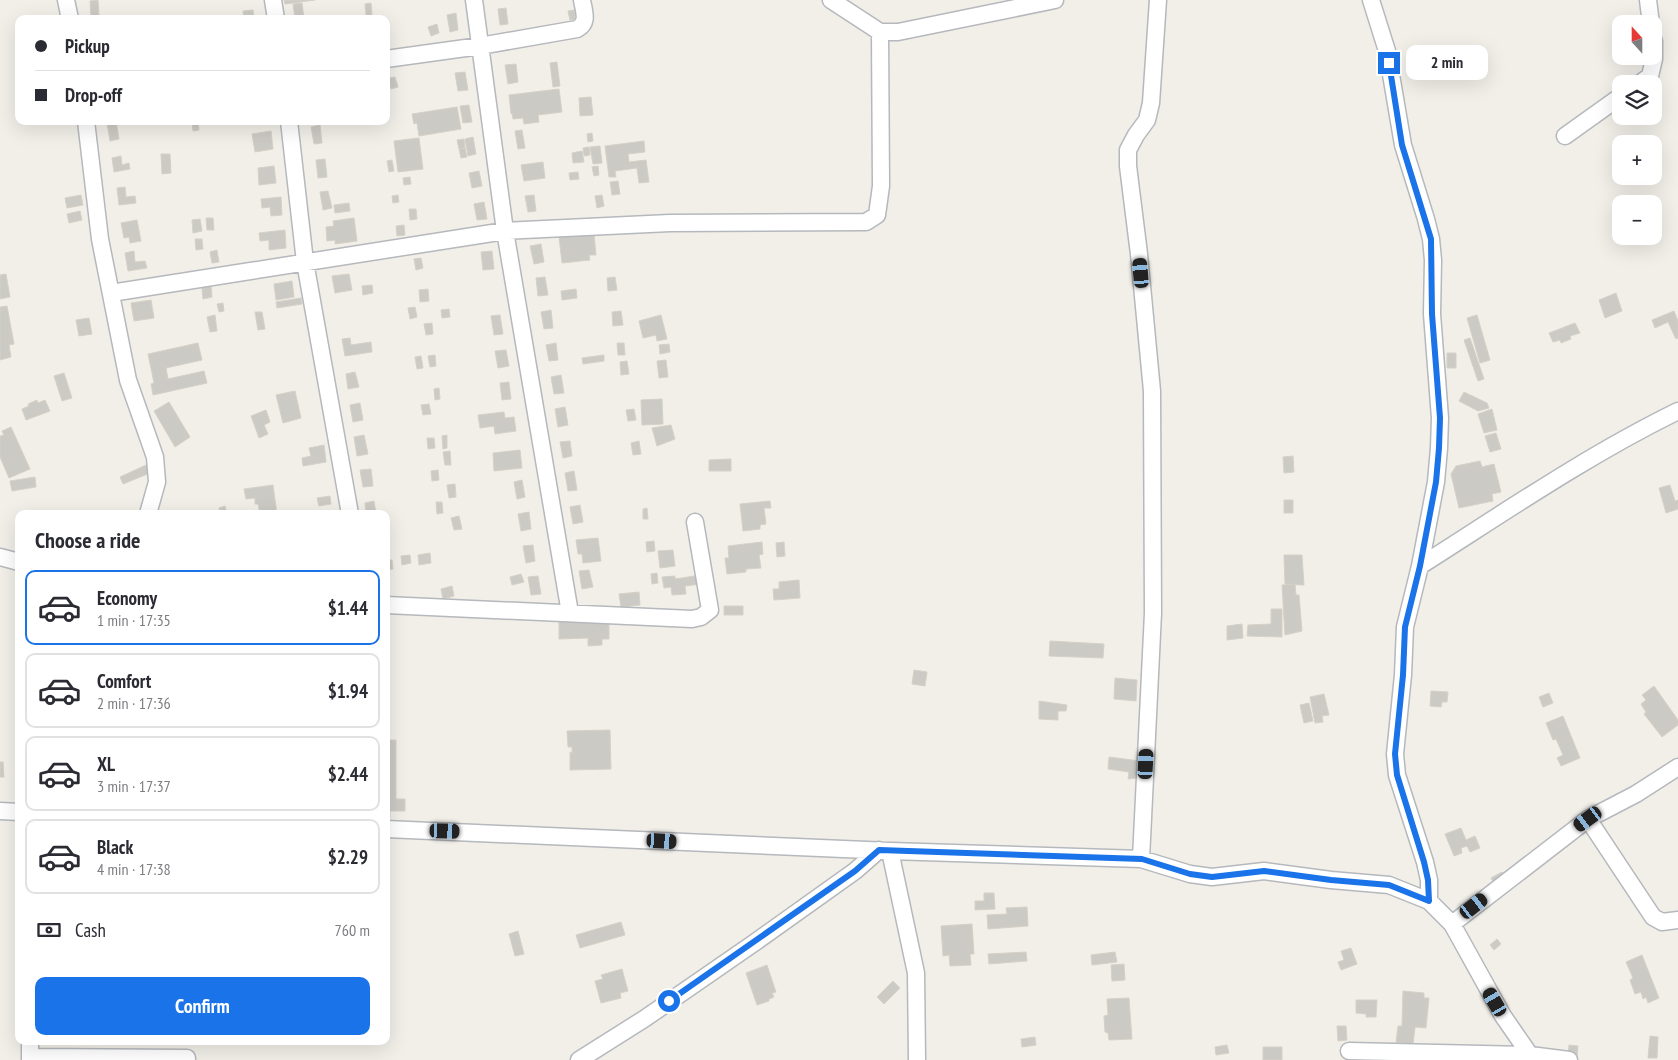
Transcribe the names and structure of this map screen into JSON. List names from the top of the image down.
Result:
{
  "north": "top",
  "page": {
    "map_buttons": ["+", "−"],
    "banner": ["Pickup", "Drop-off"],
    "bubble": "2 min",
    "heading": "Choose a ride",
    "list": [
      {
        "name": "Economy",
        "note": "1 min · 17:35",
        "value": "$1.44"
      },
      {
        "name": "Comfort",
        "note": "2 min · 17:36",
        "value": "$1.94"
      },
      {
        "name": "XL",
        "note": "3 min · 17:37",
        "value": "$2.44"
      },
      {
        "name": "Black",
        "note": "4 min · 17:38",
        "value": "$2.29"
      }
    ],
    "pay": ["Cash", "760 m"],
    "buttons": "Confirm"
  }
}
